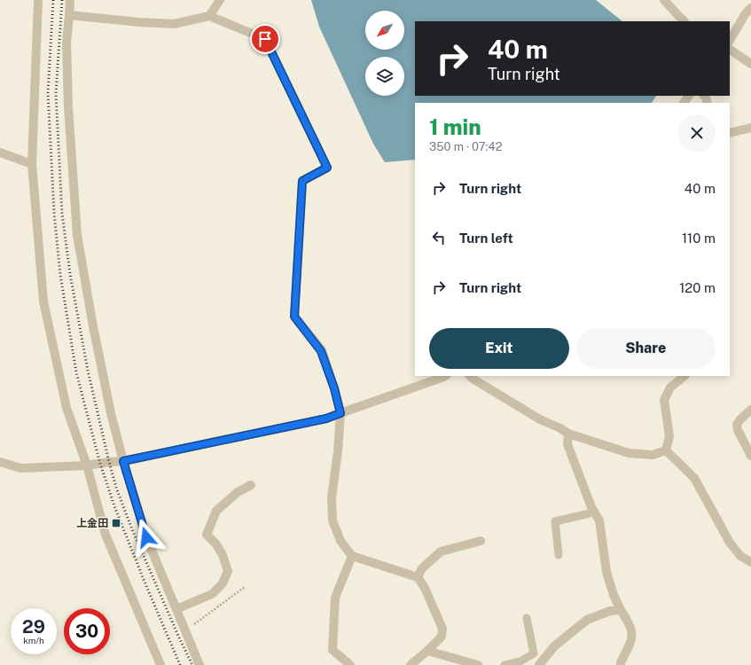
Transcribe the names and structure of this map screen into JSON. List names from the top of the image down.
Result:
{
  "places": {
    "transit": ["上金田"]
  },
  "north": "bottom left",
  "page": {
    "turn": ["40 m", "Turn right"],
    "heading": ["1 min", "350 m · 07:42"],
    "list": [
      {
        "name": "Turn right",
        "value": "40 m"
      },
      {
        "name": "Turn left",
        "value": "110 m"
      },
      {
        "name": "Turn right",
        "value": "120 m"
      }
    ],
    "buttons": ["Exit", "Share"],
    "speed": "29 km/h",
    "limit": "30"
  }
}
